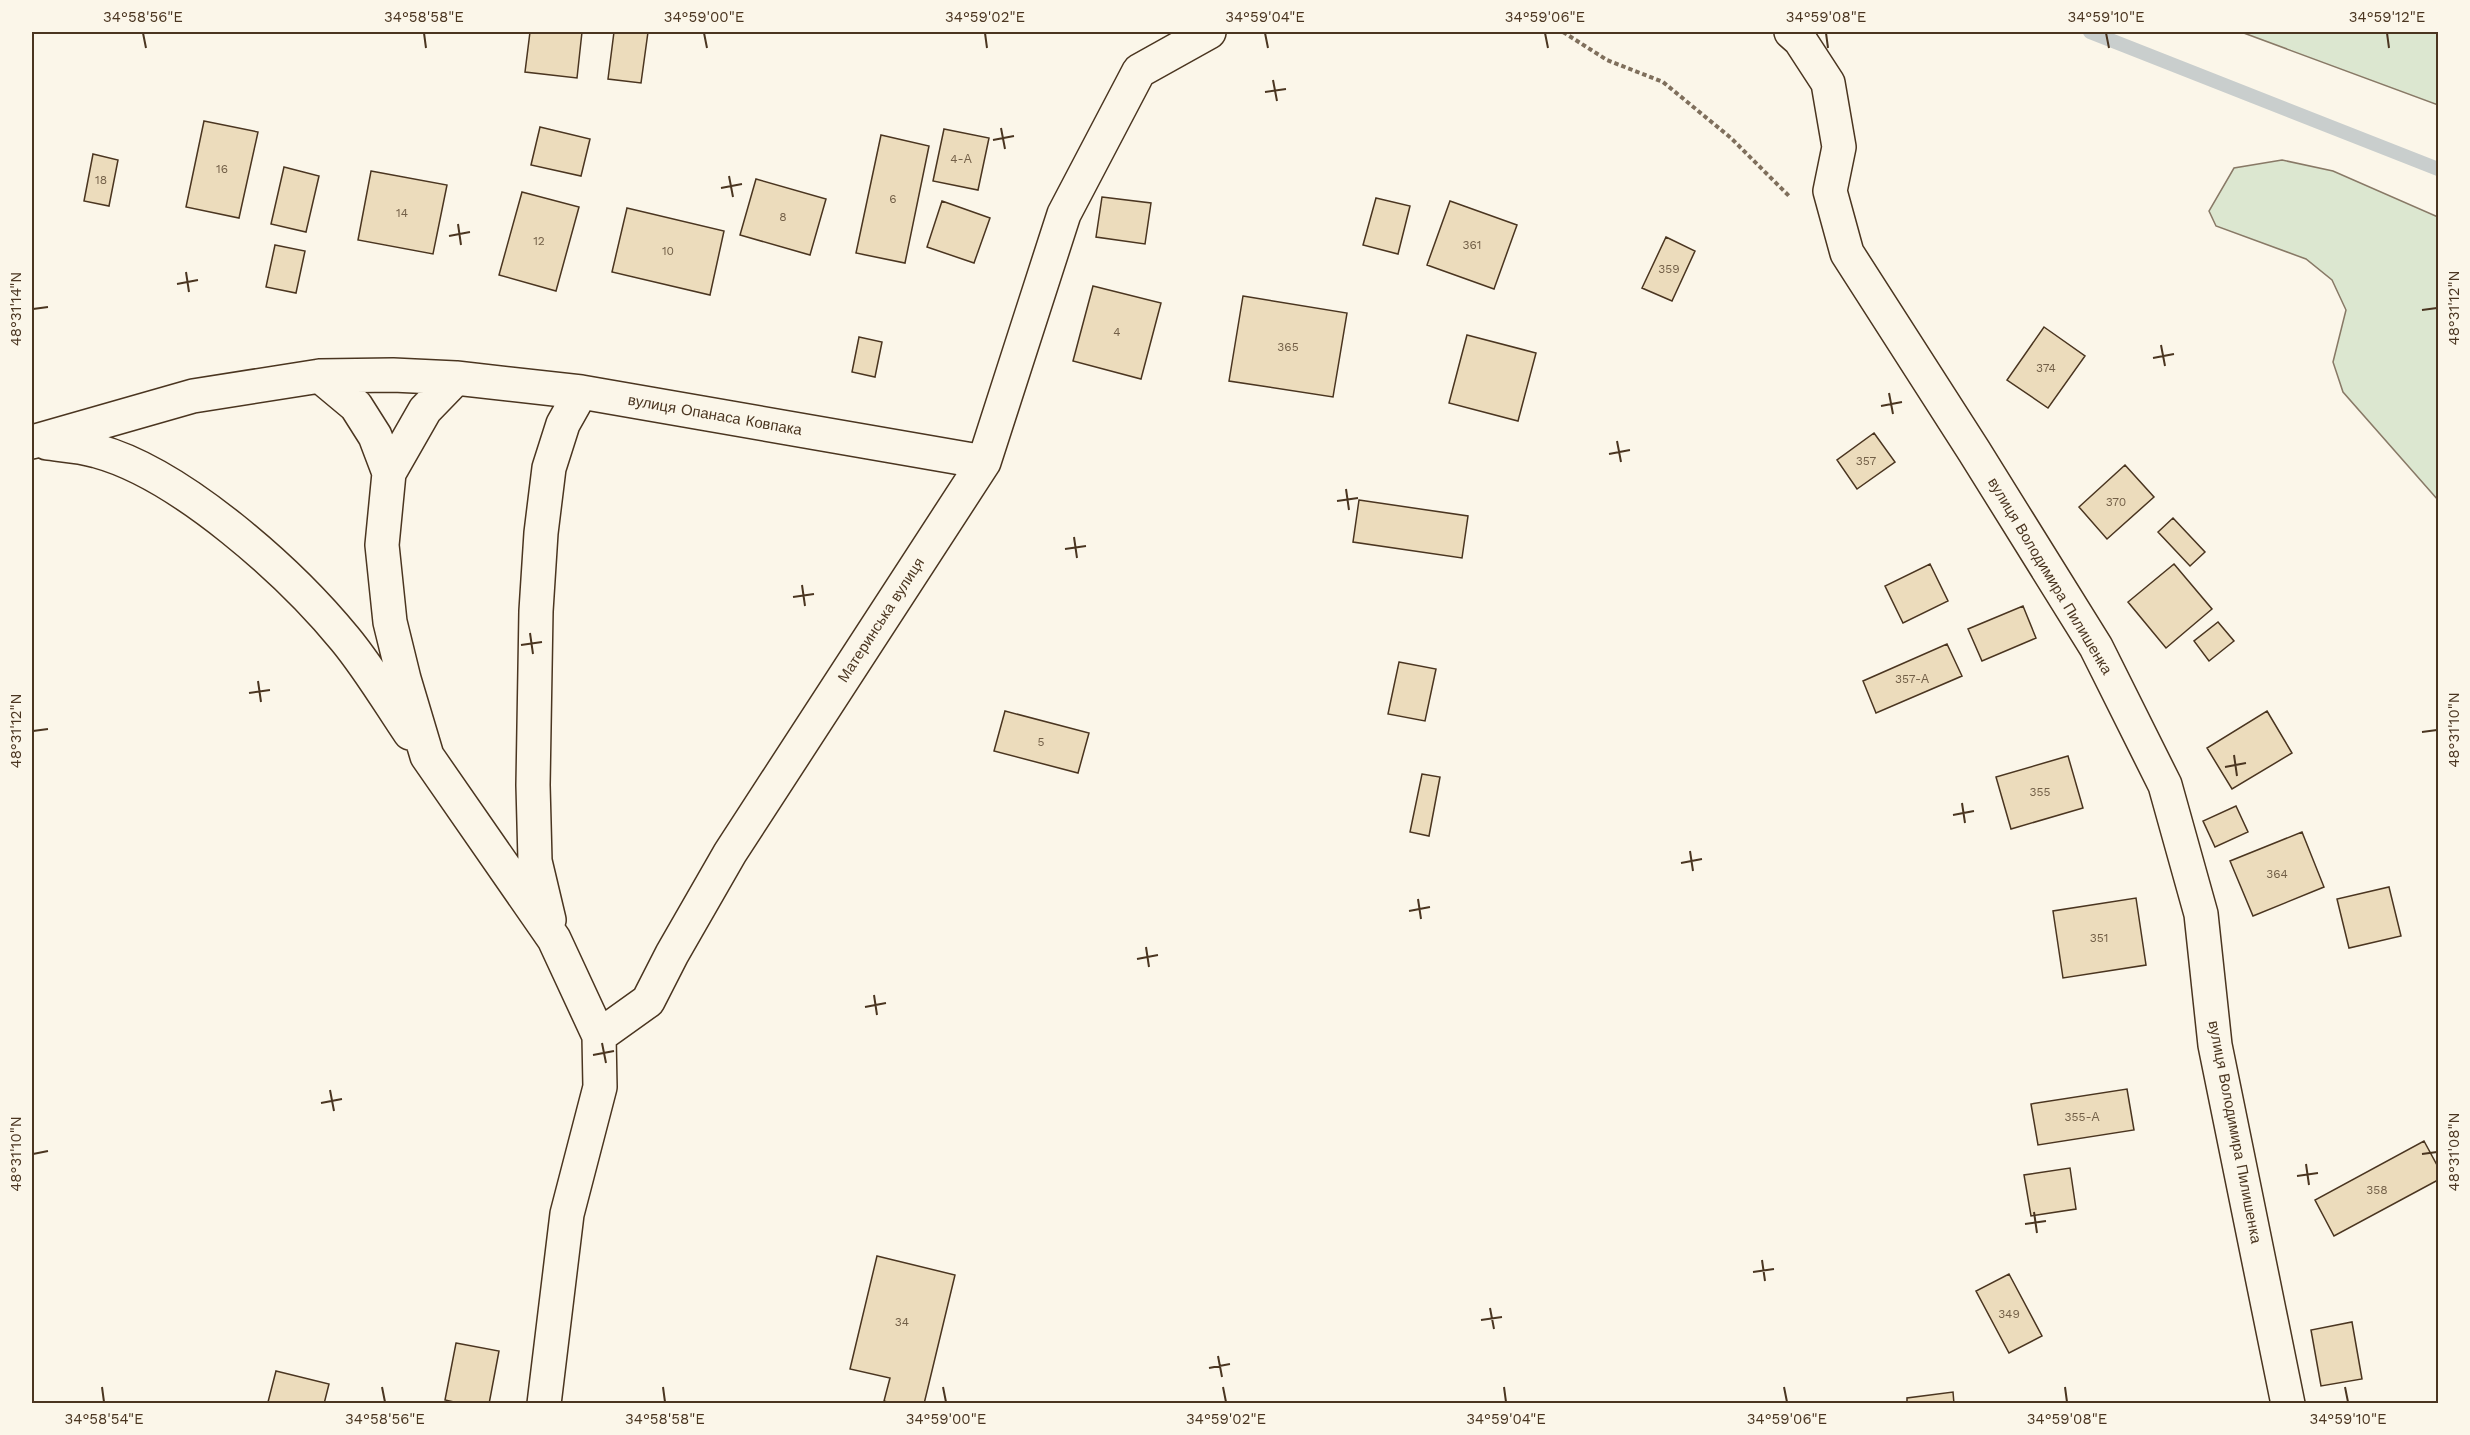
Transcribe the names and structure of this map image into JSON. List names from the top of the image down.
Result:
{
  "streets": {
    "street": ["вулиця Опанаса Ковпака", "вулиця Володимира Пилишенка", "Материнська вулиця"]
  },
  "crossings": [
    ["вулиця Опанаса Ковпака", "Материнська вулиця"]
  ],
  "house_numbers": [
    "4-А",
    "16",
    "18",
    "6",
    "14",
    "8",
    "12",
    "361",
    "10",
    "359",
    "4",
    "365",
    "374",
    "357",
    "370",
    "357-А",
    "5",
    "355",
    "364",
    "351",
    "355-А",
    "358",
    "349",
    "34"
  ],
  "coordinates": [
    "34°58'56\"E",
    "34°58'58\"E",
    "34°59'00\"E",
    "34°59'02\"E",
    "34°59'04\"E",
    "34°59'06\"E",
    "34°59'08\"E",
    "34°59'10\"E",
    "34°59'12\"E",
    "48°31'12\"N",
    "48°31'14\"N",
    "48°31'10\"N",
    "48°31'08\"N",
    "34°58'54\"E"
  ]
}
